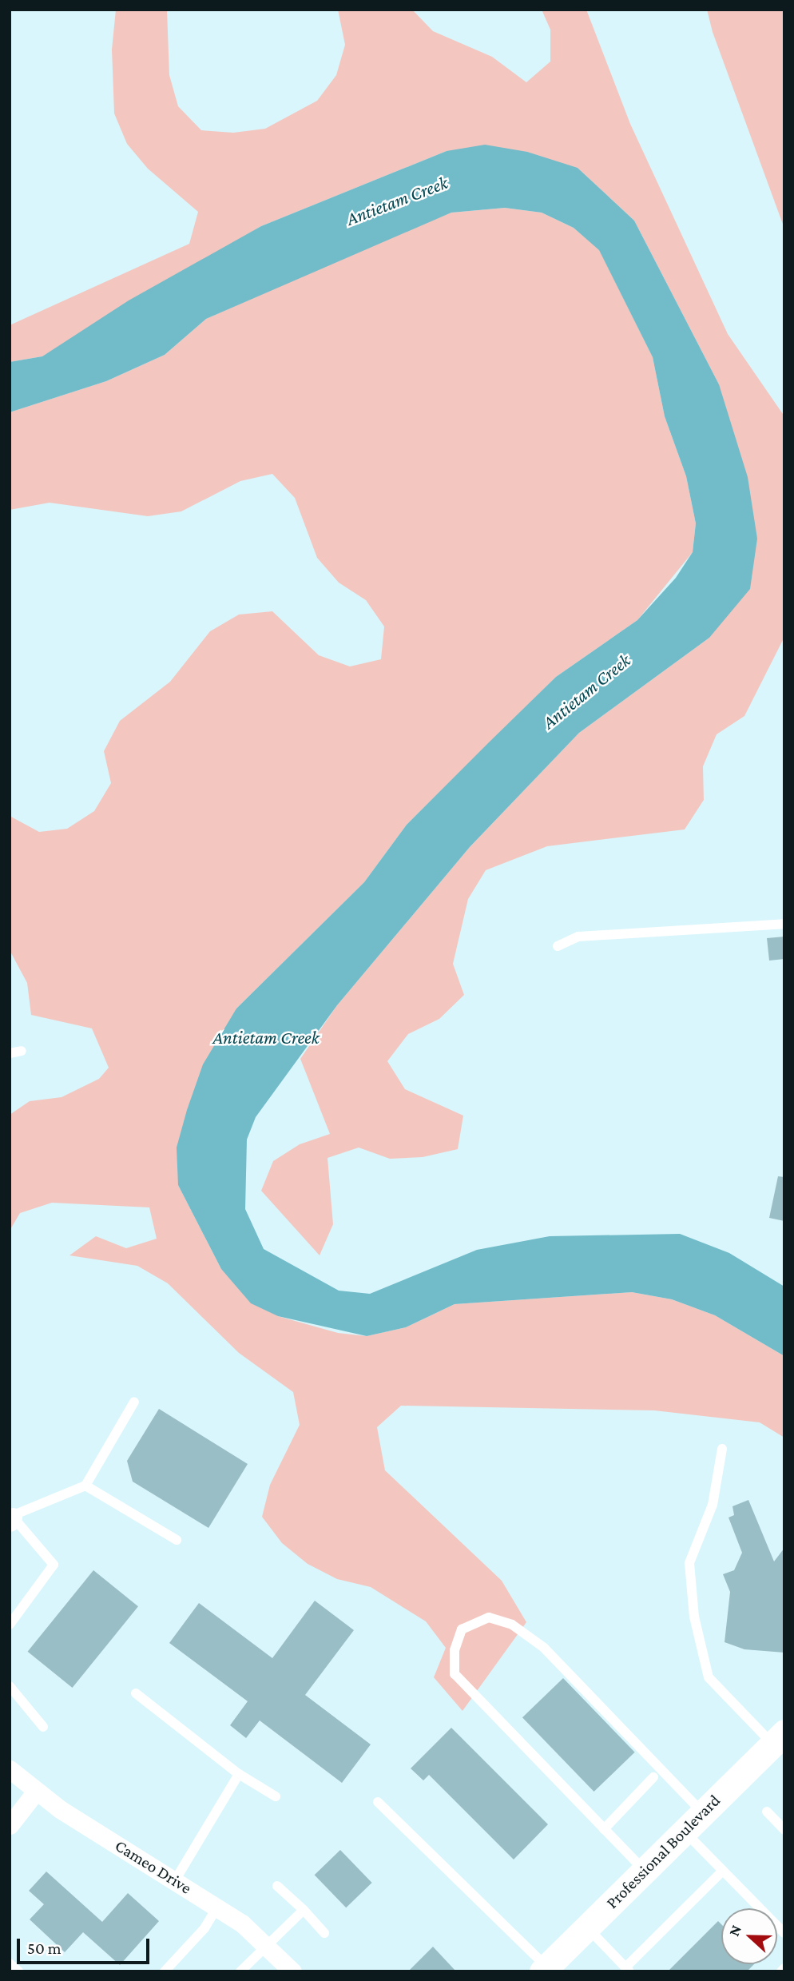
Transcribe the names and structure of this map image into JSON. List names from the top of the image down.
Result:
{
  "streets": {
    "street": ["Professional Boulevard", "Cameo Drive"]
  },
  "water": ["Antietam Creek"],
  "scale_bar": "50 m",
  "north": "left"
}
